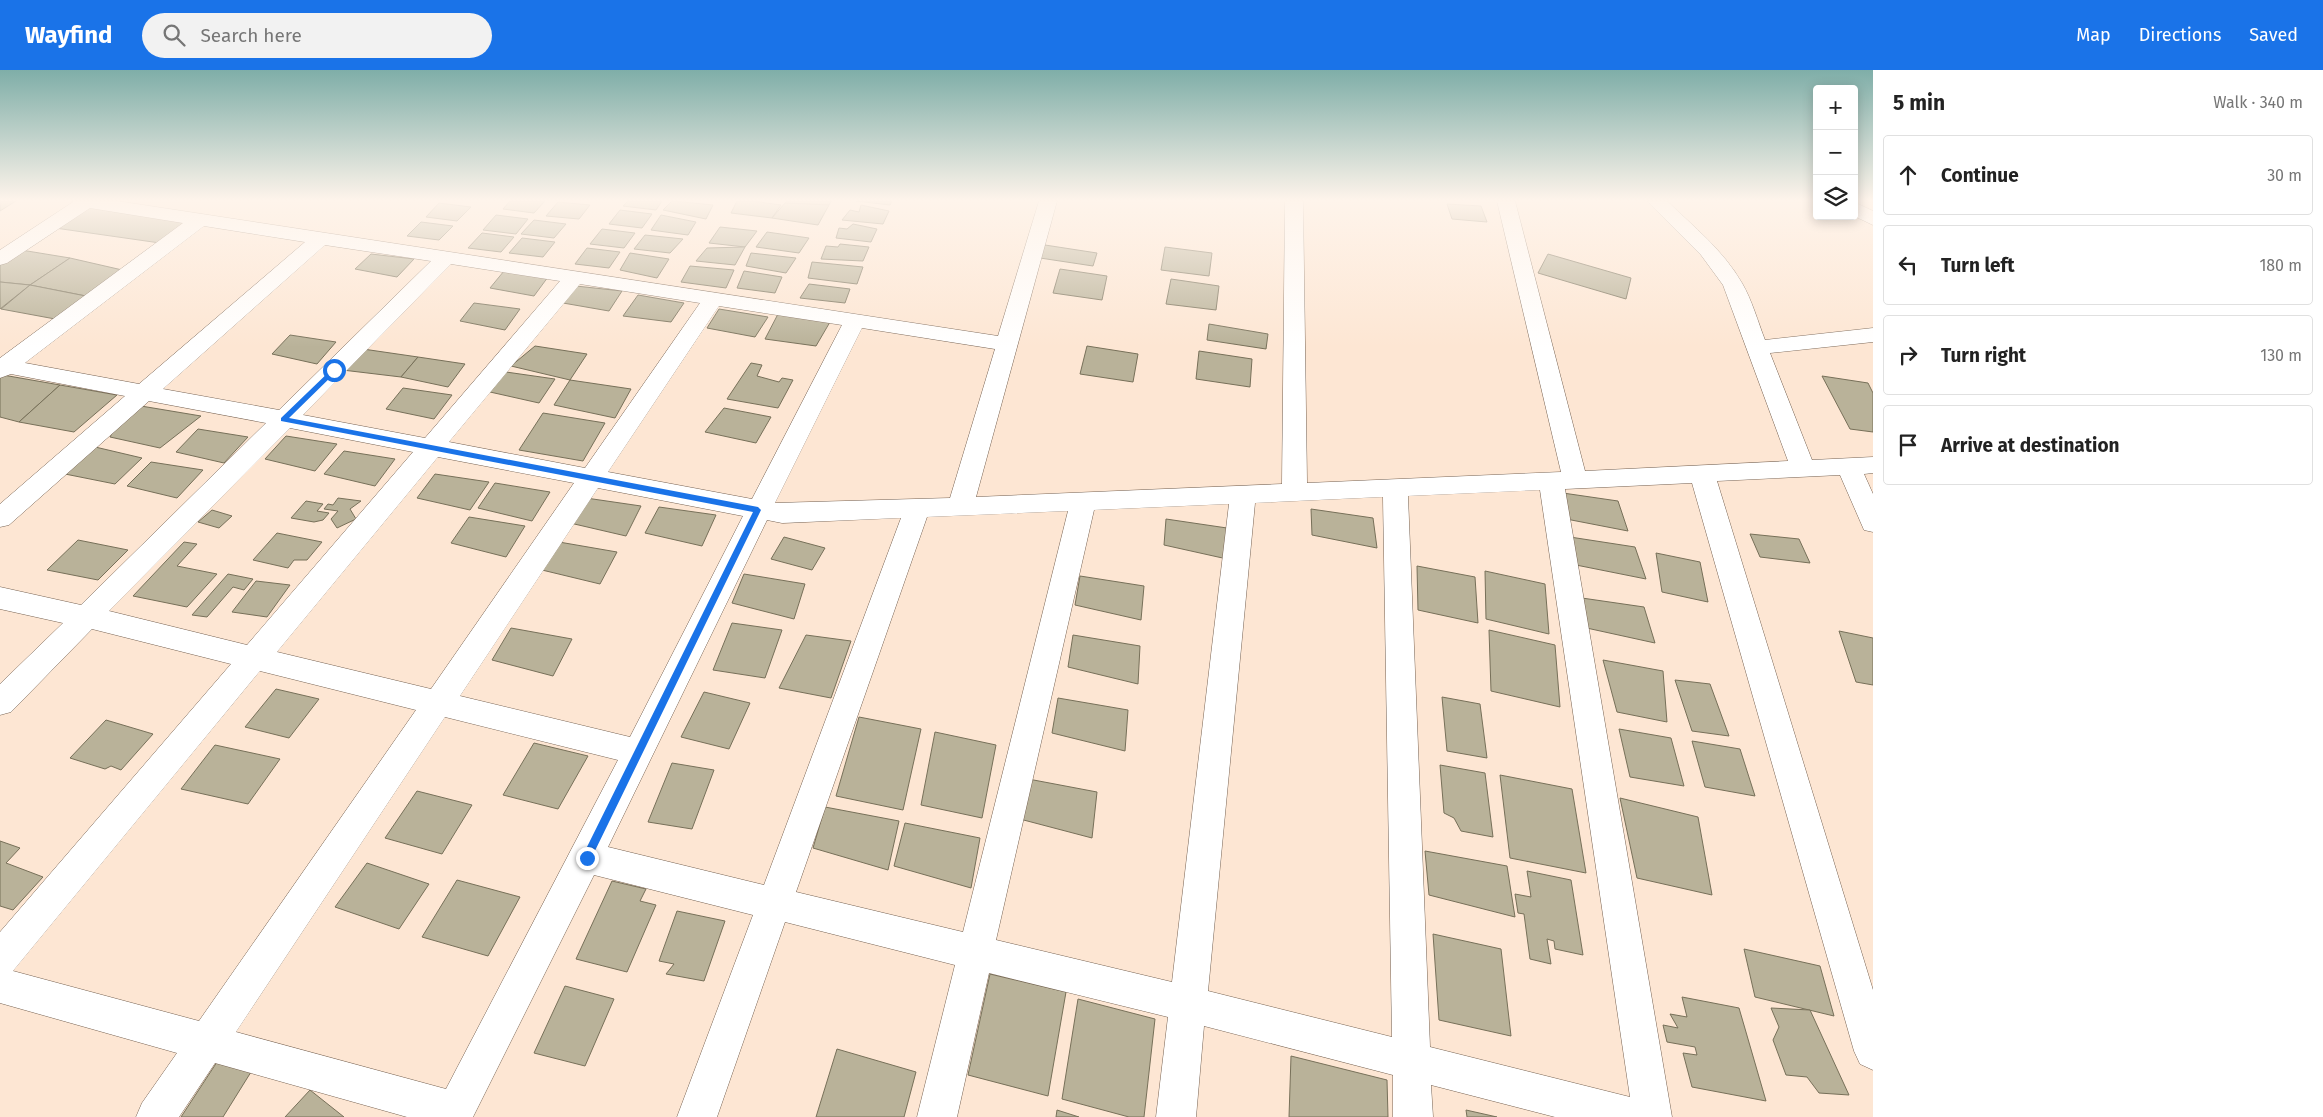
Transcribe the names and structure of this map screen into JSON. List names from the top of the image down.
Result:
{
  "page": {
    "header": "Wayfind",
    "search": "Search here",
    "nav": ["Map", "Directions", "Saved"],
    "heading": ["5 min", "Walk · 340 m"],
    "map_buttons": ["+", "−"],
    "list": [
      ["Continue", "30 m"],
      ["Turn left", "180 m"],
      ["Turn right", "130 m"],
      "Arrive at destination"
    ]
  }
}
